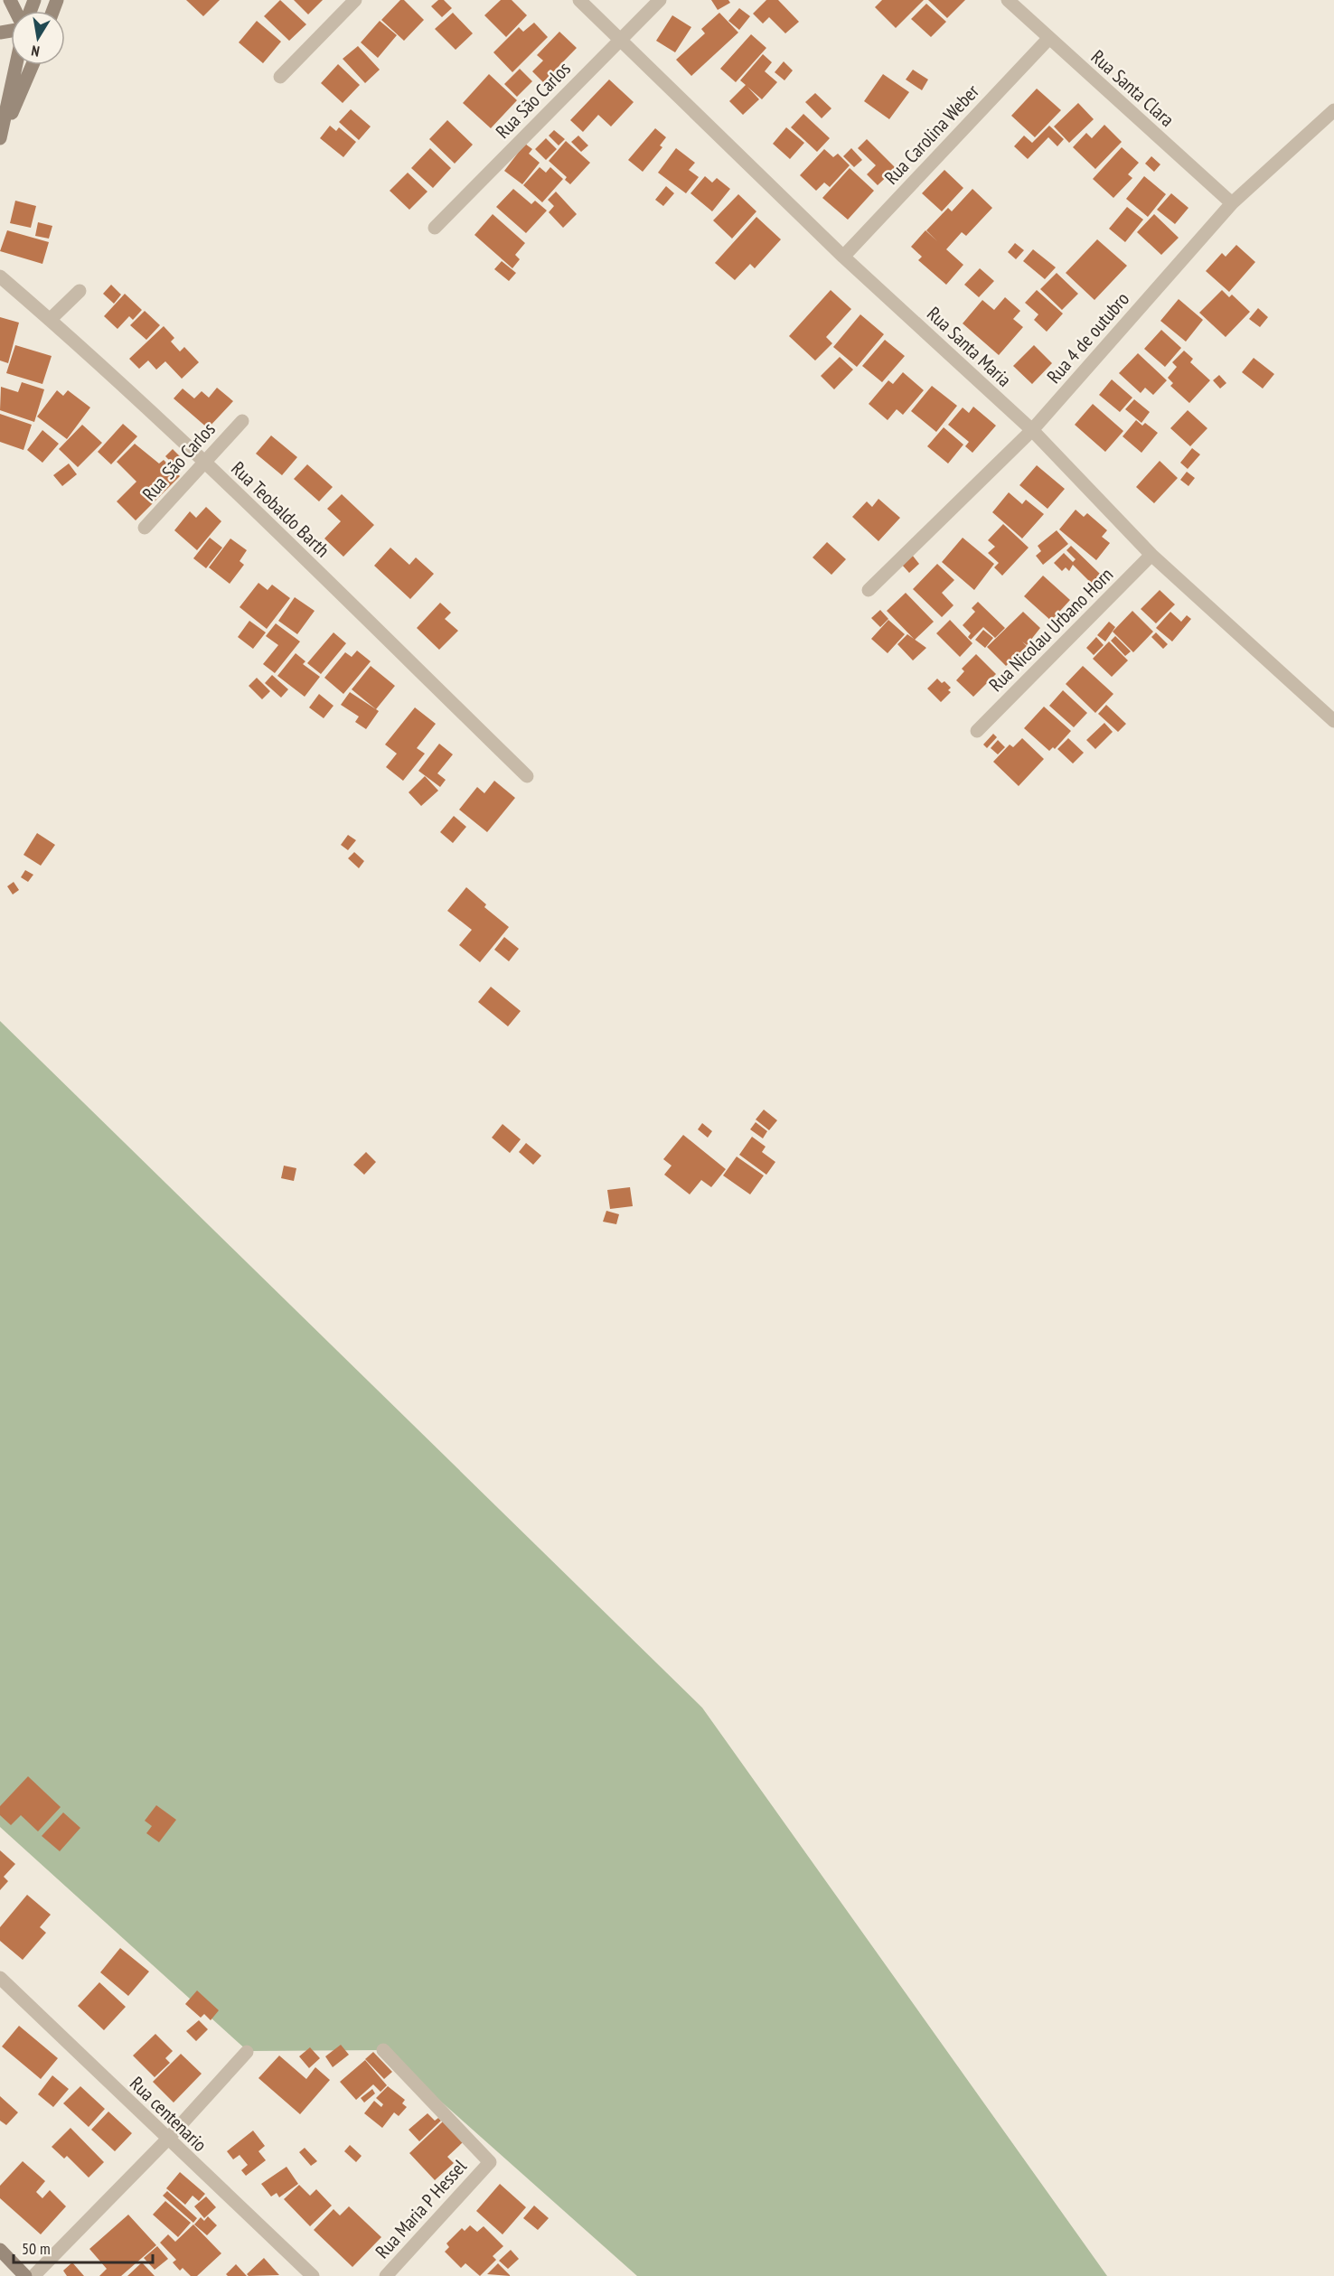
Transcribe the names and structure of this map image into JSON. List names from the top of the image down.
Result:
{
  "streets": {
    "street": [
      "Rua Santa Clara",
      "Rua São Carlos",
      "Rua Carolina Weber",
      "Rua 4 de outubro",
      "Rua Santa Maria",
      "Rua Teobaldo Barth",
      "Rua Nicolau Urbano Horn",
      "Rua centenario",
      "Rua Maria P Hessel"
    ]
  },
  "crossings": [
    ["Rua Santa Clara", "Rua Carolina Weber"],
    ["Rua Santa Clara", "Rua 4 de outubro"],
    ["Rua São Carlos", "Rua Santa Maria"],
    ["Rua São Carlos", "Rua Teobaldo Barth"],
    ["Rua Carolina Weber", "Rua Santa Maria"],
    ["Rua 4 de outubro", "Rua Santa Maria"],
    ["Rua Santa Maria", "Rua Nicolau Urbano Horn"]
  ],
  "scale_bar": "50 m",
  "north": "bottom"
}
